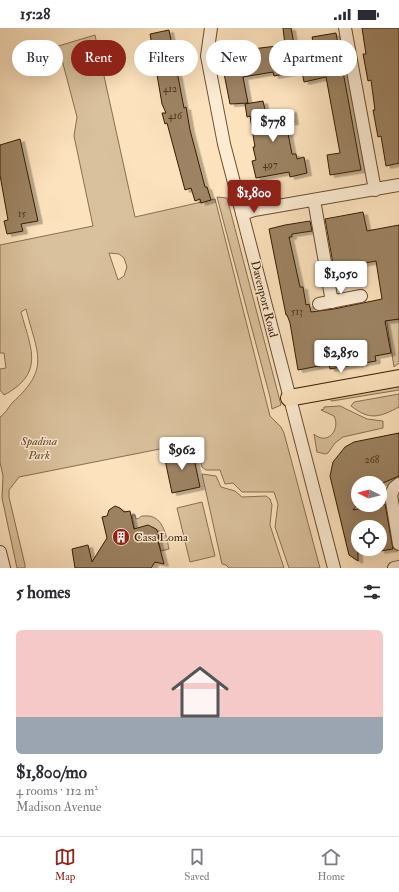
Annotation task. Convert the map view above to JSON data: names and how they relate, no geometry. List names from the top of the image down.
{
  "streets": {
    "street": ["Davenport Road"]
  },
  "parks": ["Spadina Park"],
  "places": {
    "building": ["Casa Loma"]
  },
  "house_numbers": [
    "412",
    "416",
    "497",
    "15",
    "513",
    "268"
  ],
  "north": "left",
  "page": {
    "status": "15:28",
    "chip": [
      "Buy",
      "Rent",
      "Filters",
      "New",
      "Apartment"
    ],
    "price": [
      "$778",
      "$1,800",
      "$1,050",
      "$2,850",
      "$962"
    ],
    "heading": "5 homes",
    "list": [
      {
        "name": "$1,800/mo",
        "note": "4 rooms · 112 m² · Madison Avenue"
      }
    ],
    "tabs": ["Map", "Saved", "Home"]
  }
}
